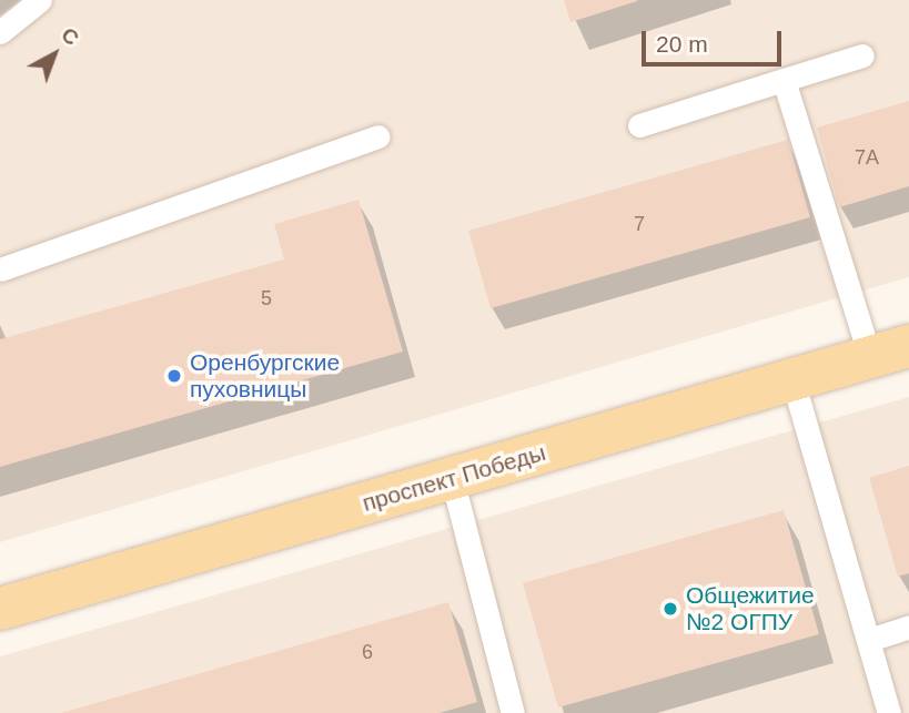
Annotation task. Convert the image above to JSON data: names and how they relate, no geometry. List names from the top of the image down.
{
  "streets": {
    "main road": ["проспект Победы"]
  },
  "places": ["Оренбургские пуховницы", "Общежитие №2 ОГПУ"],
  "house_numbers": [
    "7А",
    "7",
    "5",
    "6"
  ],
  "scale_bar": "20 m",
  "north": "top right"
}
